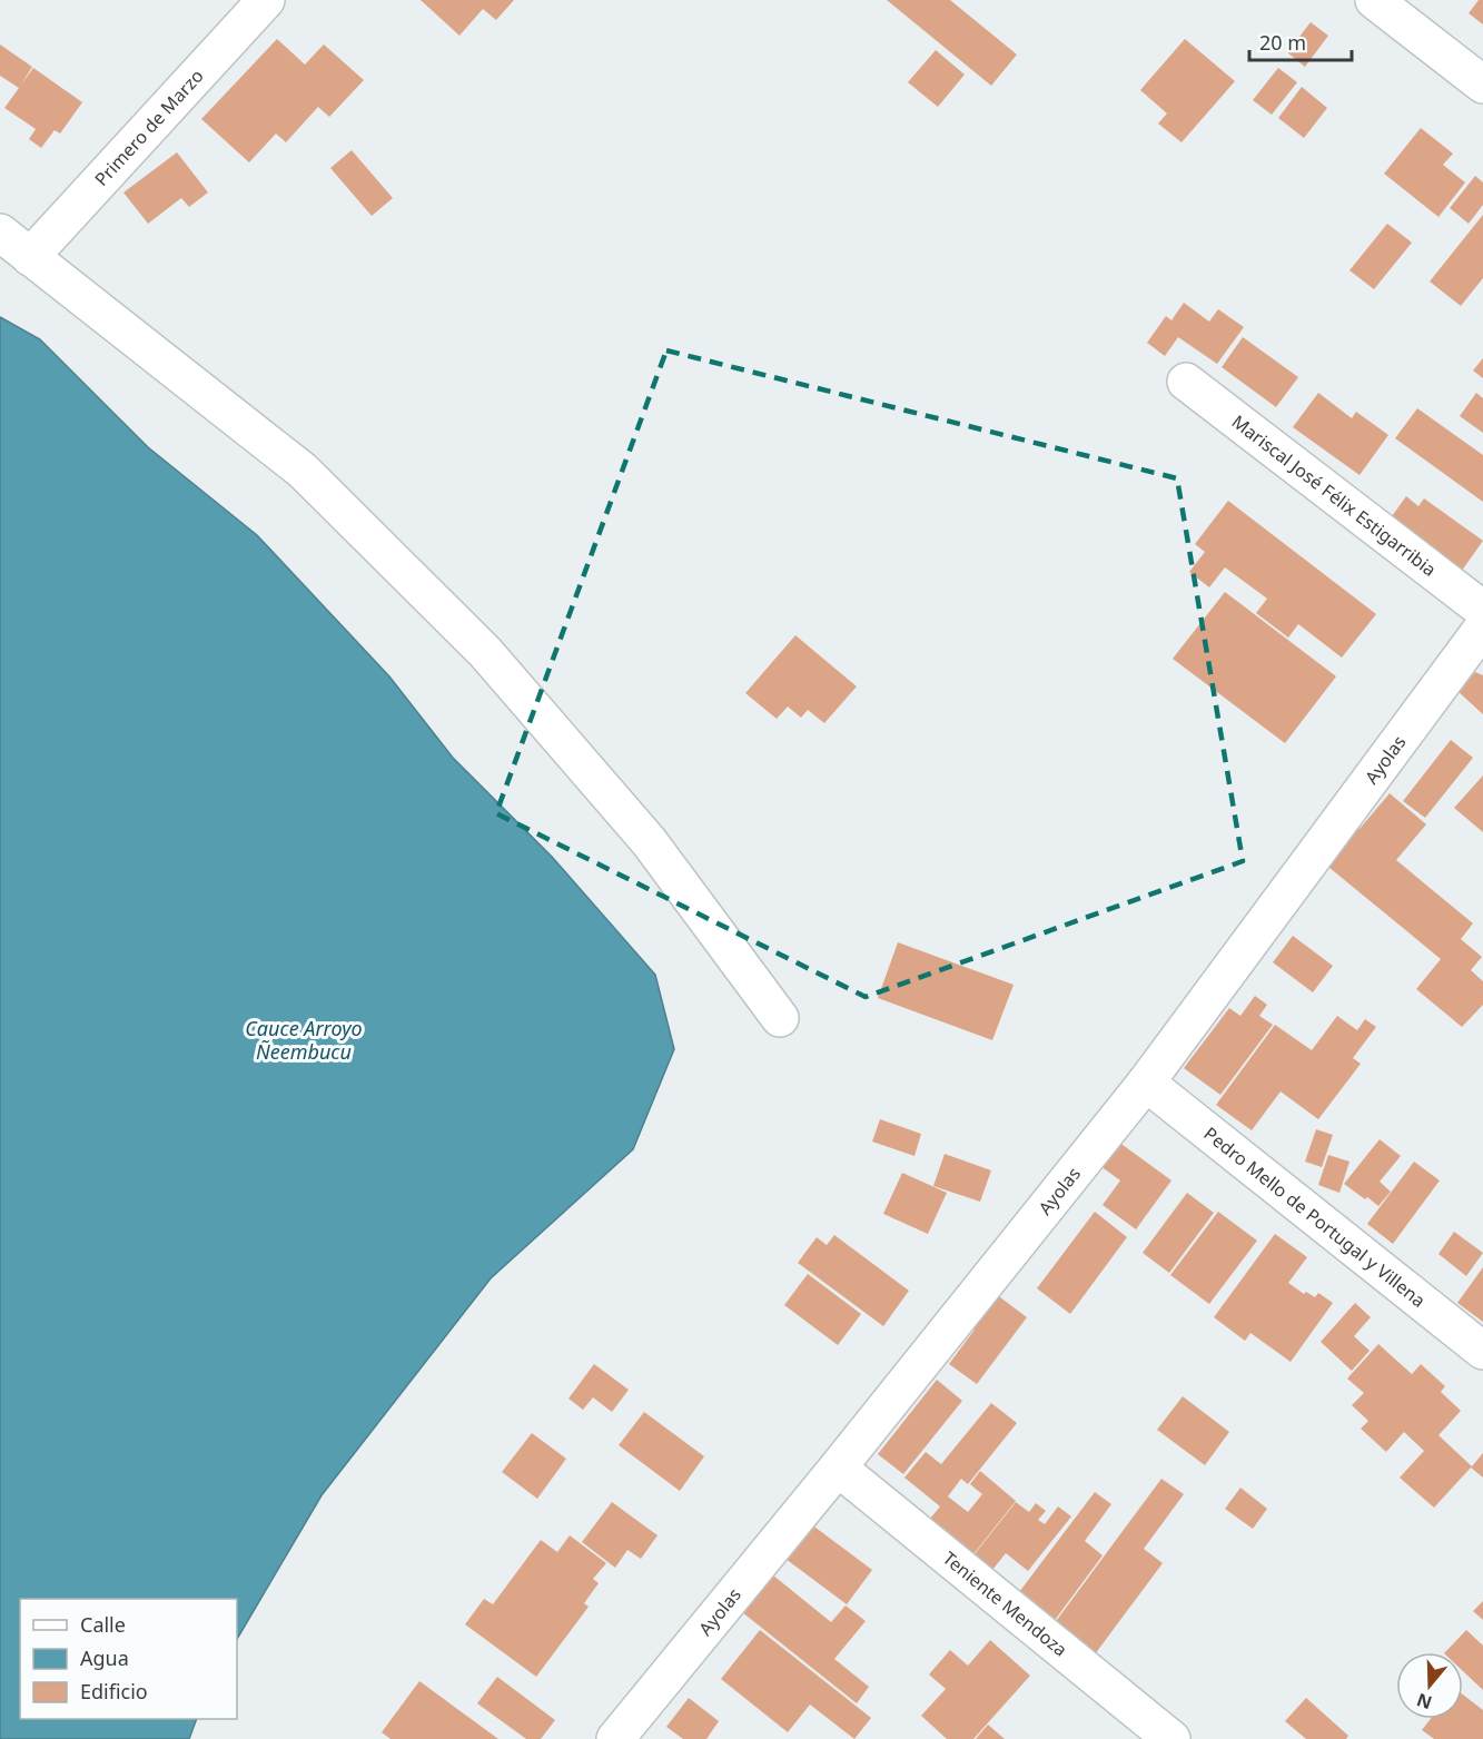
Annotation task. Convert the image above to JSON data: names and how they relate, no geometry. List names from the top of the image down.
{
  "streets": {
    "street": [
      "Primero de Marzo",
      "Mariscal José Félix Estigarribia",
      "Ayolas",
      "Pedro Mello de Portugal y Villena",
      "Teniente Mendoza"
    ]
  },
  "crossings": [
    ["Ayolas", "Pedro Mello de Portugal y Villena"],
    ["Ayolas", "Teniente Mendoza"]
  ],
  "water": ["Cauce Arroyo Ñeembucu"],
  "legend": ["Calle", "Agua", "Edificio"],
  "scale_bar": "20 m",
  "north": "bottom"
}
